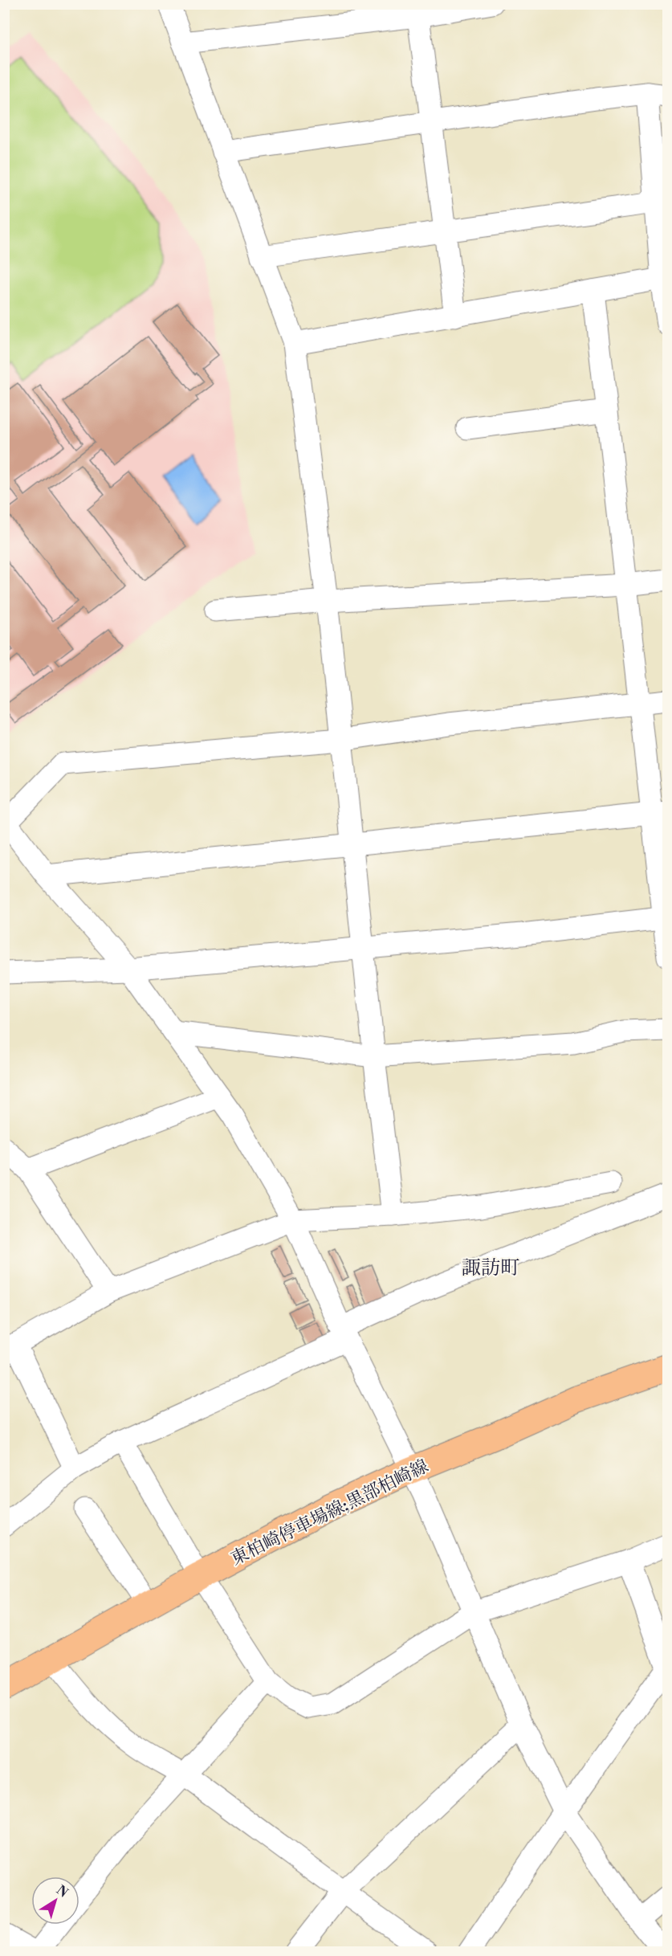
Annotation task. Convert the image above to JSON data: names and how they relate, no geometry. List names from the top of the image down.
{
  "streets": {
    "main road": ["東柏崎停車場線;黒部柏崎線"]
  },
  "districts": ["諏訪町"],
  "north": "top right"
}
